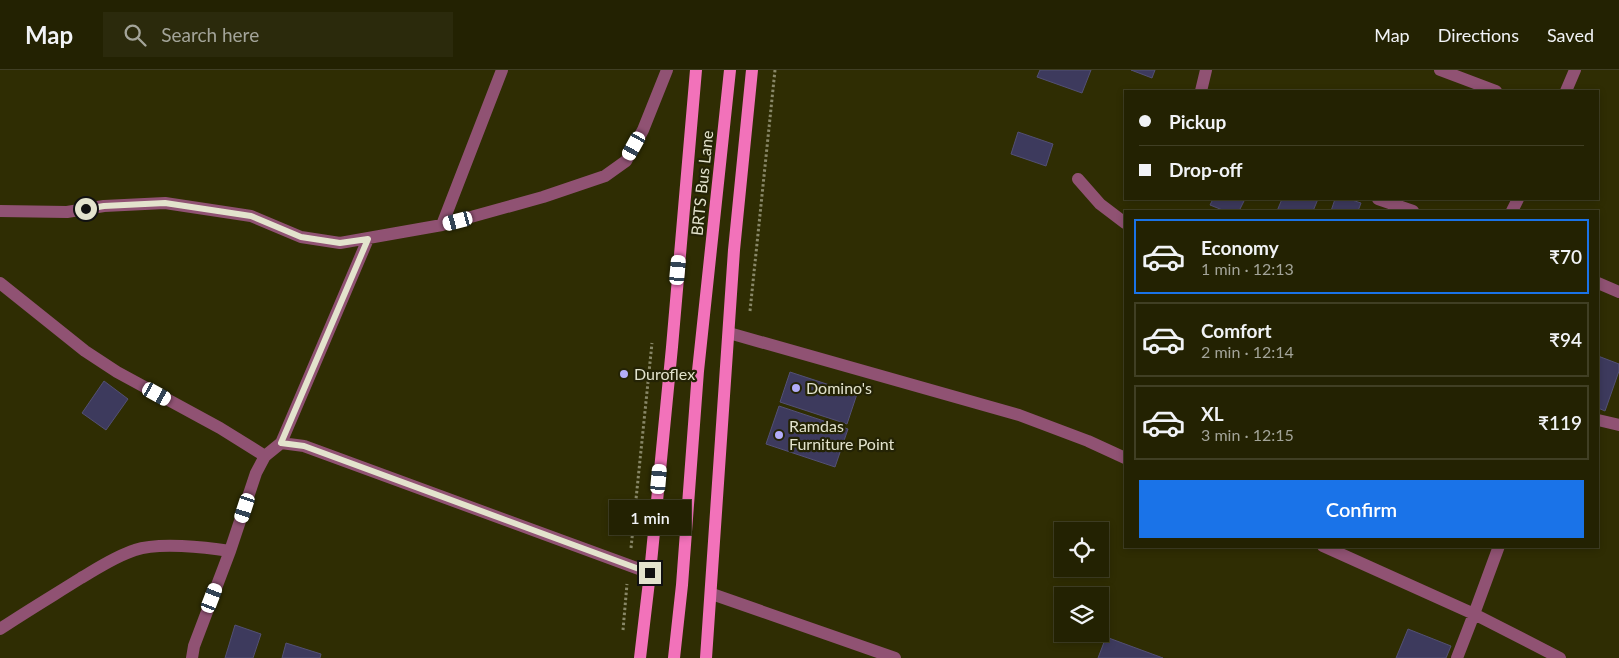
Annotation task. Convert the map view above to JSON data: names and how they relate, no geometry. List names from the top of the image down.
{
  "streets": {
    "main road": ["BRTS Bus Lane"]
  },
  "places": ["Duroflex", "Domino's", "Ramdas Furniture Point"],
  "page": {
    "header": "Map",
    "search": "Search here",
    "nav": ["Map", "Directions", "Saved"],
    "banner": ["Pickup", "Drop-off"],
    "list": [
      {
        "name": "Economy",
        "note": "1 min · 12:13",
        "value": "₹70"
      },
      {
        "name": "Comfort",
        "note": "2 min · 12:14",
        "value": "₹94"
      },
      {
        "name": "XL",
        "note": "3 min · 12:15",
        "value": "₹119"
      }
    ],
    "buttons": "Confirm",
    "bubble": "1 min"
  }
}
